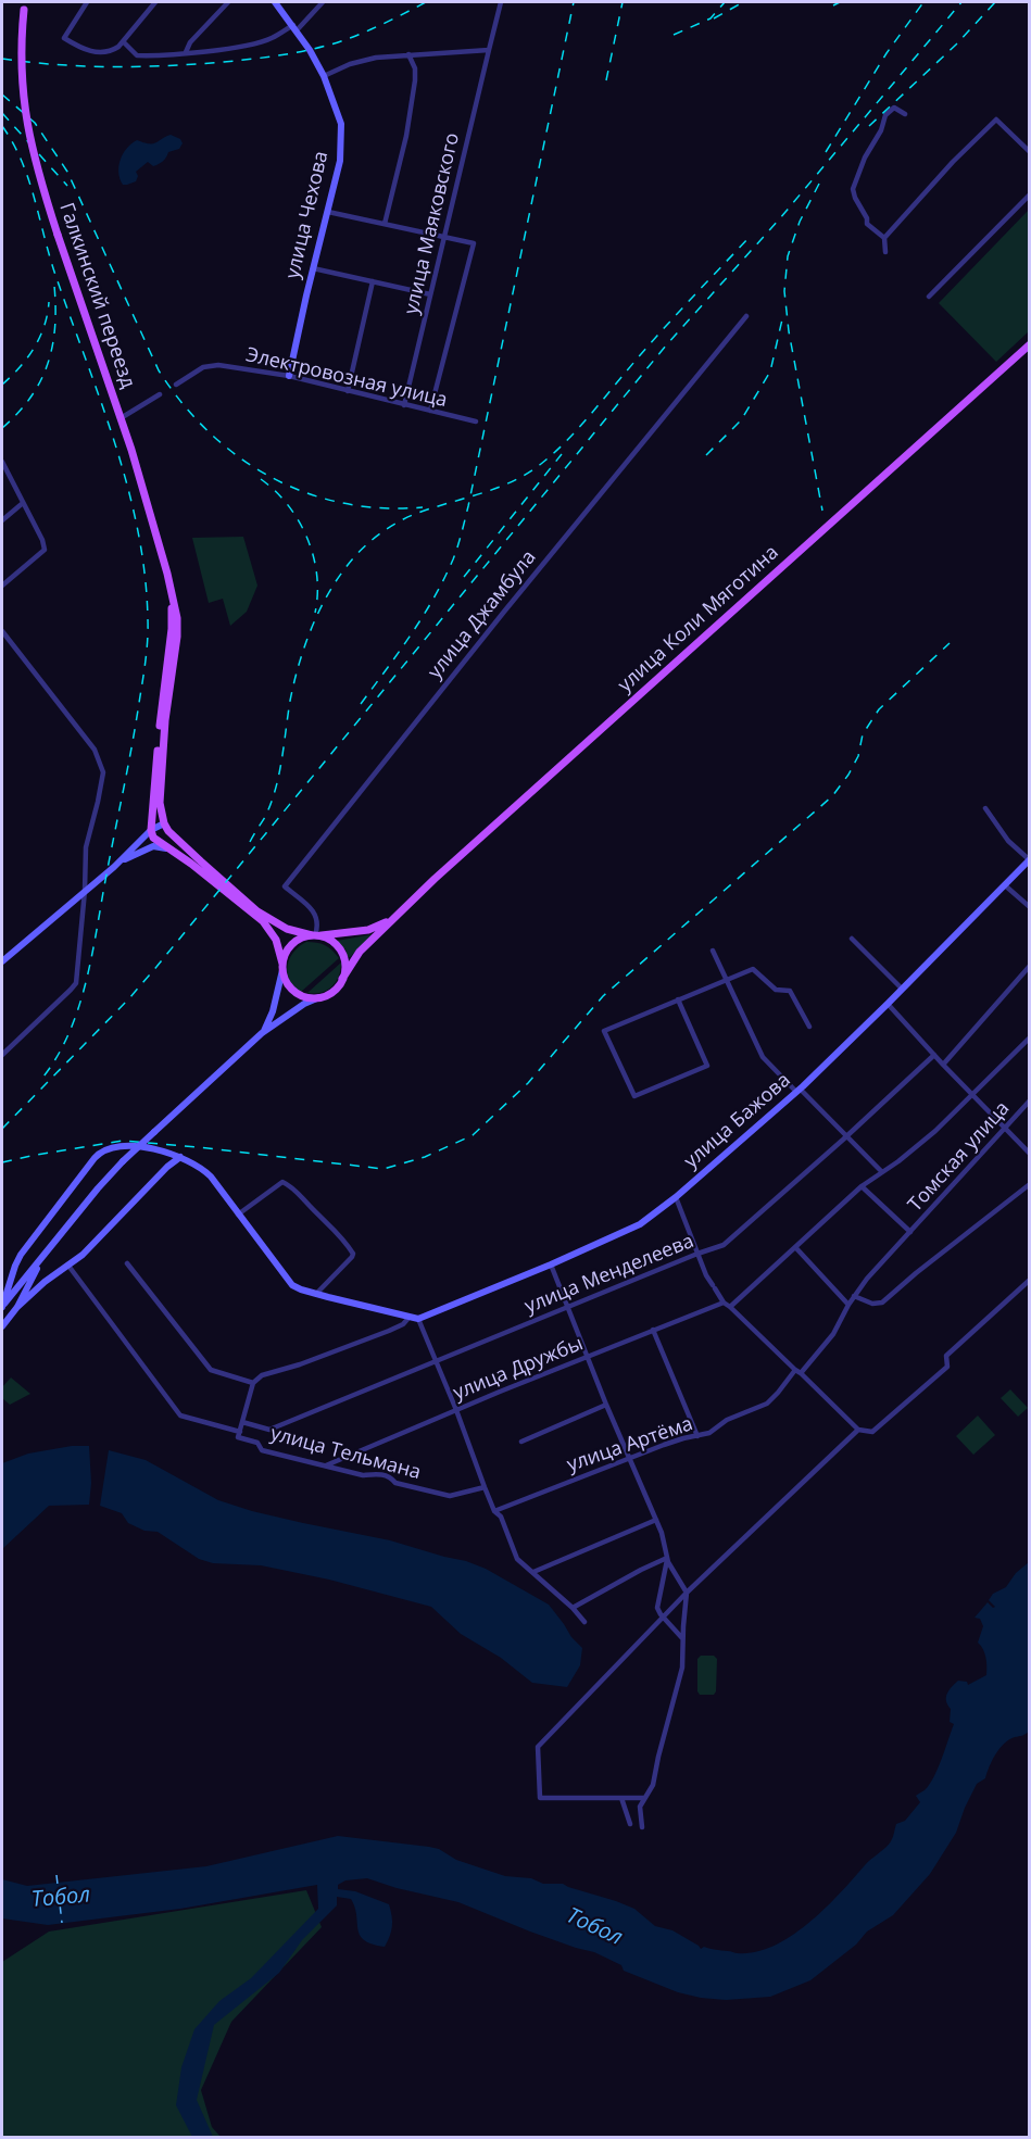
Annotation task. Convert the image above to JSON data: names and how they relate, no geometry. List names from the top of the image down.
{
  "streets": {
    "main road": [
      "улица Чехова",
      "Галкинский переезд",
      "улица Коли Мяготина",
      "улица Бажова"
    ],
    "street": [
      "улица Маяковского",
      "Электровозная улица",
      "улица Джамбула",
      "Томская улица",
      "улица Менделеева",
      "улица Дружбы",
      "улица Артёма",
      "улица Тельмана"
    ]
  },
  "crossings": [
    ["улица Чехова", "Электровозная улица"],
    ["улица Маяковского", "Электровозная улица"],
    ["улица Джамбула", "улица Коли Мяготина"],
    ["Томская улица", "улица Артёма"],
    ["улица Дружбы", "улица Тельмана"]
  ],
  "water": ["Тобол"]
}
